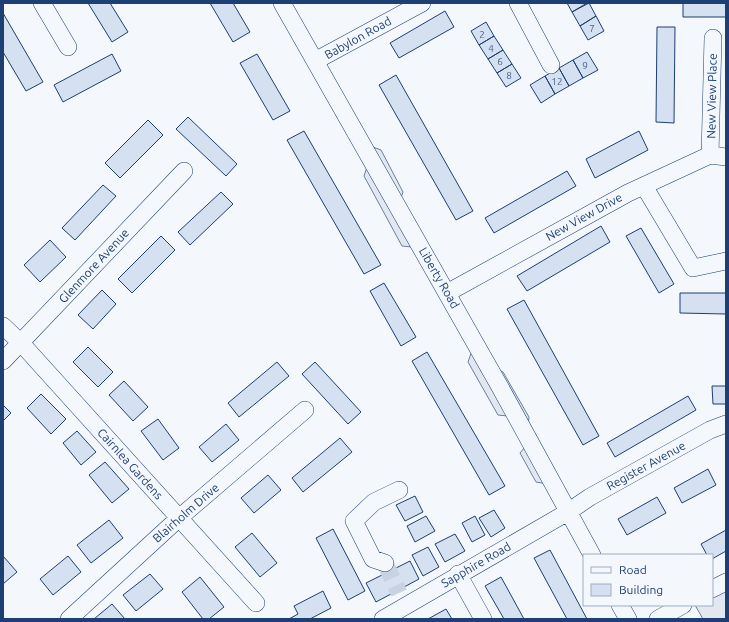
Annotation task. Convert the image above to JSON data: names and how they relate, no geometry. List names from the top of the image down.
{
  "streets": {
    "street": [
      "Babylon Road",
      "New View Place",
      "New View Drive",
      "Glenmore Avenue",
      "Liberty Road",
      "Cairnlea Gardens",
      "Register Avenue",
      "Blairholm Drive",
      "Sapphire Road"
    ]
  },
  "crossings": [
    ["Babylon Road", "Liberty Road"],
    ["New View Place", "New View Drive"],
    ["New View Drive", "Liberty Road"],
    ["Glenmore Avenue", "Cairnlea Gardens"],
    ["Liberty Road", "Register Avenue"],
    ["Liberty Road", "Sapphire Road"],
    ["Cairnlea Gardens", "Blairholm Drive"],
    ["Register Avenue", "Sapphire Road"]
  ],
  "house_numbers": [
    "7",
    "2",
    "4",
    "6",
    "9",
    "8",
    "12"
  ],
  "legend": ["Road", "Building"]
}
